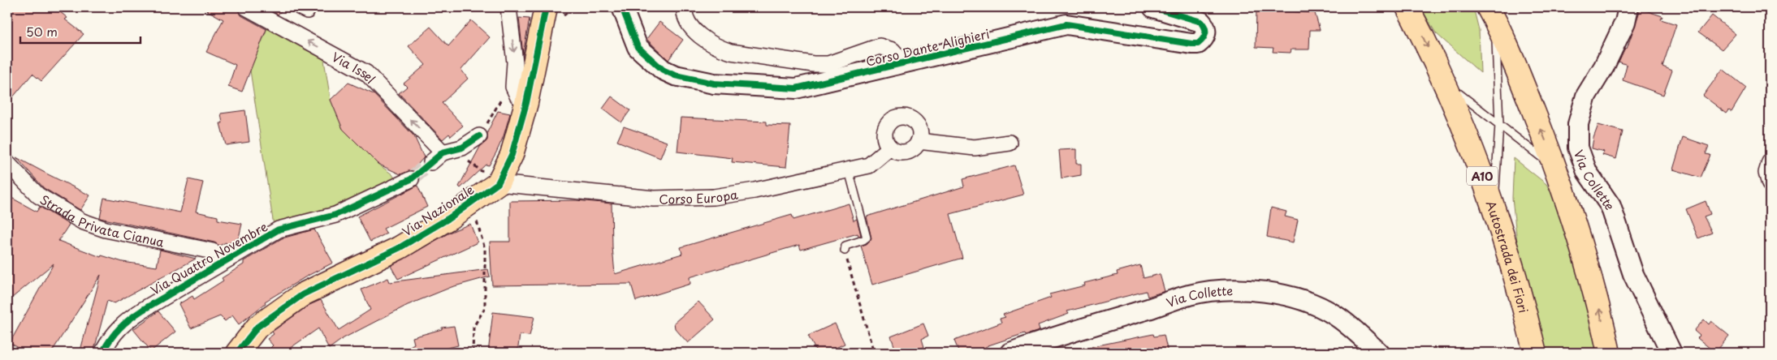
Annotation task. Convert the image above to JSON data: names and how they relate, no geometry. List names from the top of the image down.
{
  "streets": {
    "main road": ["A10", "Via Nazionale", "Autostrada dei Fiori"],
    "street": [
      "Corso Dante Alighieri",
      "Via Issel",
      "Via Collette",
      "Corso Europa",
      "Strada Privata Cianua",
      "Via Quattro Novembre"
    ]
  },
  "crossings": [
    ["Corso Europa", "Via Nazionale"]
  ],
  "one_way": ["Via Issel"],
  "scale_bar": "50 m"
}
